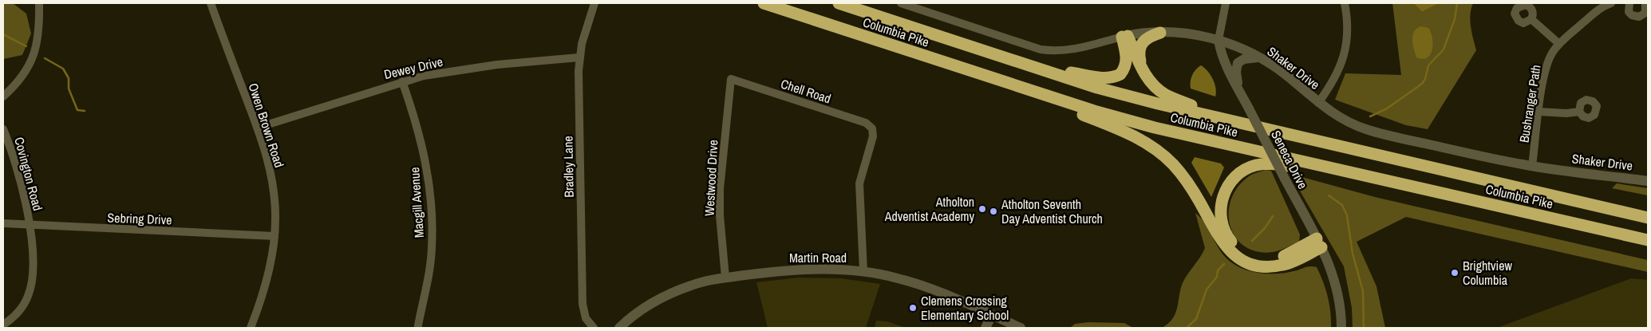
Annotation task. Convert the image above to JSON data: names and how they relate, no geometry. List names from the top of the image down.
{
  "streets": {
    "highway": ["Columbia Pike"],
    "street": [
      "Dewey Drive",
      "Shaker Drive",
      "Chell Road",
      "Bushranger Path",
      "Owen Brown Road",
      "Seneca Drive",
      "Bradley Lane",
      "Covington Road",
      "Westwood Drive",
      "Macgill Avenue",
      "Sebring Drive",
      "Martin Road"
    ]
  },
  "crossings": [
    ["Dewey Drive", "Owen Brown Road"],
    ["Dewey Drive", "Bradley Lane"],
    ["Dewey Drive", "Macgill Avenue"],
    ["Shaker Drive", "Bushranger Path"],
    ["Shaker Drive", "Seneca Drive"],
    ["Chell Road", "Westwood Drive"],
    ["Chell Road", "Martin Road"],
    ["Owen Brown Road", "Sebring Drive"],
    ["Covington Road", "Sebring Drive"],
    ["Westwood Drive", "Martin Road"]
  ],
  "places": [
    "Atholton Adventist Academy",
    "Atholton Seventh Day Adventist Church",
    "Brightview Columbia",
    "Clemens Crossing Elementary School"
  ]
}
